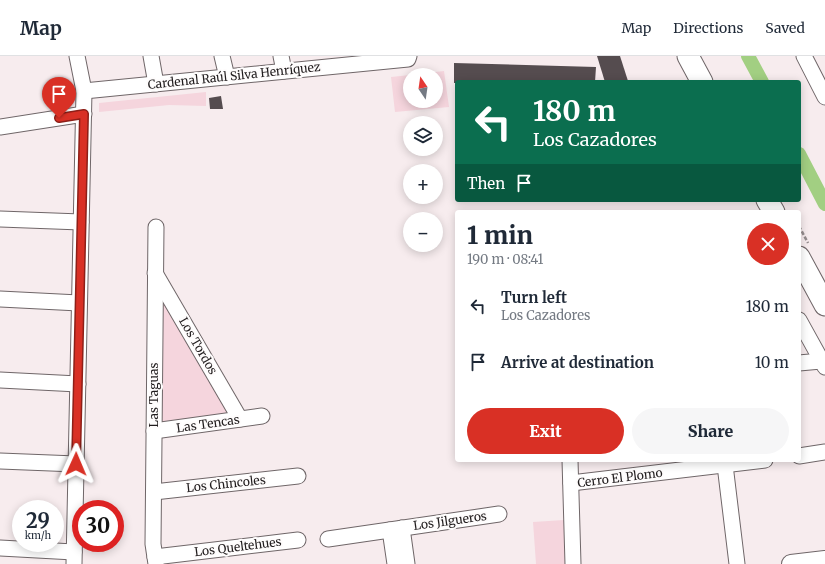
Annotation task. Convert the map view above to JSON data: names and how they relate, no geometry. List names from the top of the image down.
{
  "streets": {
    "street": [
      "Cardenal Raúl Silva Henríquez",
      "Los Tordos",
      "Las Taguas",
      "Las Tencas",
      "Cerro El Plomo",
      "Los Chincoles",
      "Los Jilgueros",
      "Los Queltehues"
    ]
  },
  "crossings": [
    ["Los Tordos", "Las Taguas"],
    ["Los Tordos", "Las Tencas"],
    ["Las Taguas", "Las Tencas"],
    ["Las Taguas", "Los Chincoles"],
    ["Las Taguas", "Los Queltehues"]
  ],
  "north": "top",
  "page": {
    "header": "Map",
    "nav": ["Map", "Directions", "Saved"],
    "map_buttons": ["+", "−"],
    "turn": ["180 m", "Los Cazadores"],
    "then": "Then",
    "heading": ["1 min", "190 m · 08:41"],
    "list": [
      {
        "name": "Turn left",
        "note": "Los Cazadores",
        "value": "180 m"
      },
      {
        "name": "Arrive at destination",
        "value": "10 m"
      }
    ],
    "buttons": ["Exit", "Share"],
    "speed": "29 km/h",
    "limit": "30"
  }
}
